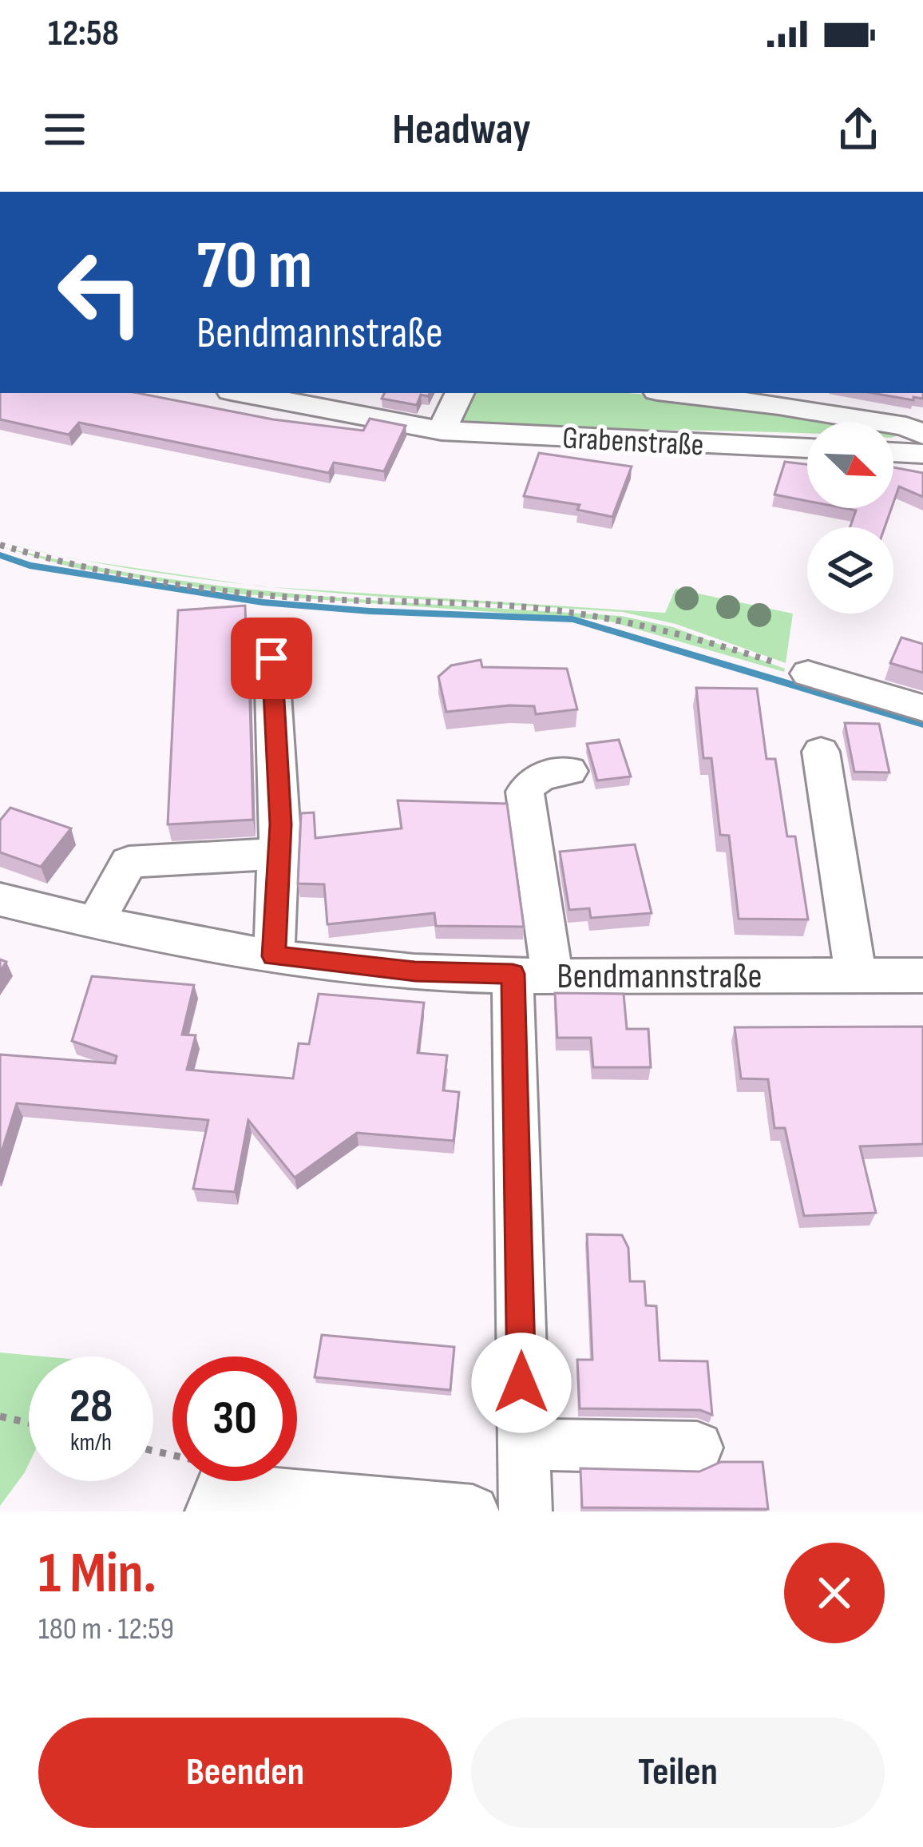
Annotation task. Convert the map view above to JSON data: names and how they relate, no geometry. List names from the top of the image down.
{
  "streets": {
    "street": ["Grabenstraße", "Bendmannstraße"]
  },
  "north": "bottom right",
  "page": {
    "status": "12:58",
    "header": "Headway",
    "turn": ["70 m", "Bendmannstraße"],
    "speed": "28 km/h",
    "limit": "30",
    "heading": ["1 Min.", "180 m · 12:59"],
    "buttons": ["Beenden", "Teilen"]
  }
}
